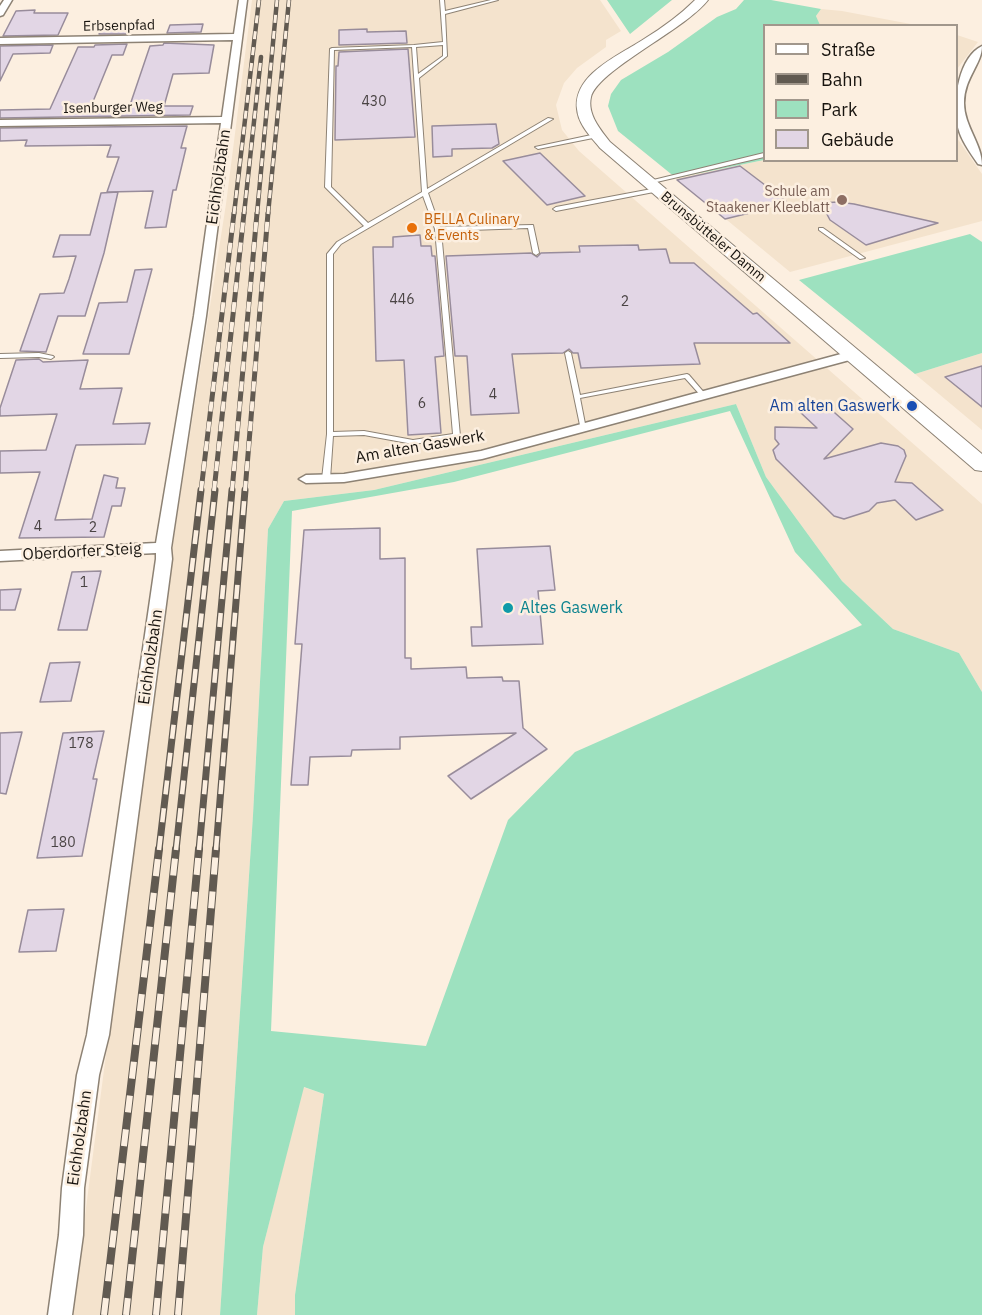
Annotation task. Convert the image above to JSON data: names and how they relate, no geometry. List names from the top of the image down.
{
  "streets": {
    "main road": ["Brunsbütteler Damm"],
    "street": [
      "Erbsenpfad",
      "Isenburger Weg",
      "Eichholzbahn",
      "Am alten Gaswerk",
      "Oberdorfer Steig"
    ]
  },
  "crossings": [
    ["Erbsenpfad", "Eichholzbahn"],
    ["Isenburger Weg", "Eichholzbahn"],
    ["Eichholzbahn", "Oberdorfer Steig"],
    ["Brunsbütteler Damm", "Am alten Gaswerk"]
  ],
  "places": [
    "Schule am Staakener Kleeblatt",
    "BELLA Culinary & Events",
    "Am alten Gaswerk",
    "Altes Gaswerk"
  ],
  "house_numbers": [
    "430",
    "446",
    "2",
    "4",
    "6",
    "4",
    "2",
    "1",
    "178",
    "180"
  ],
  "legend": [
    "Straße",
    "Bahn",
    "Park",
    "Gebäude"
  ]
}
